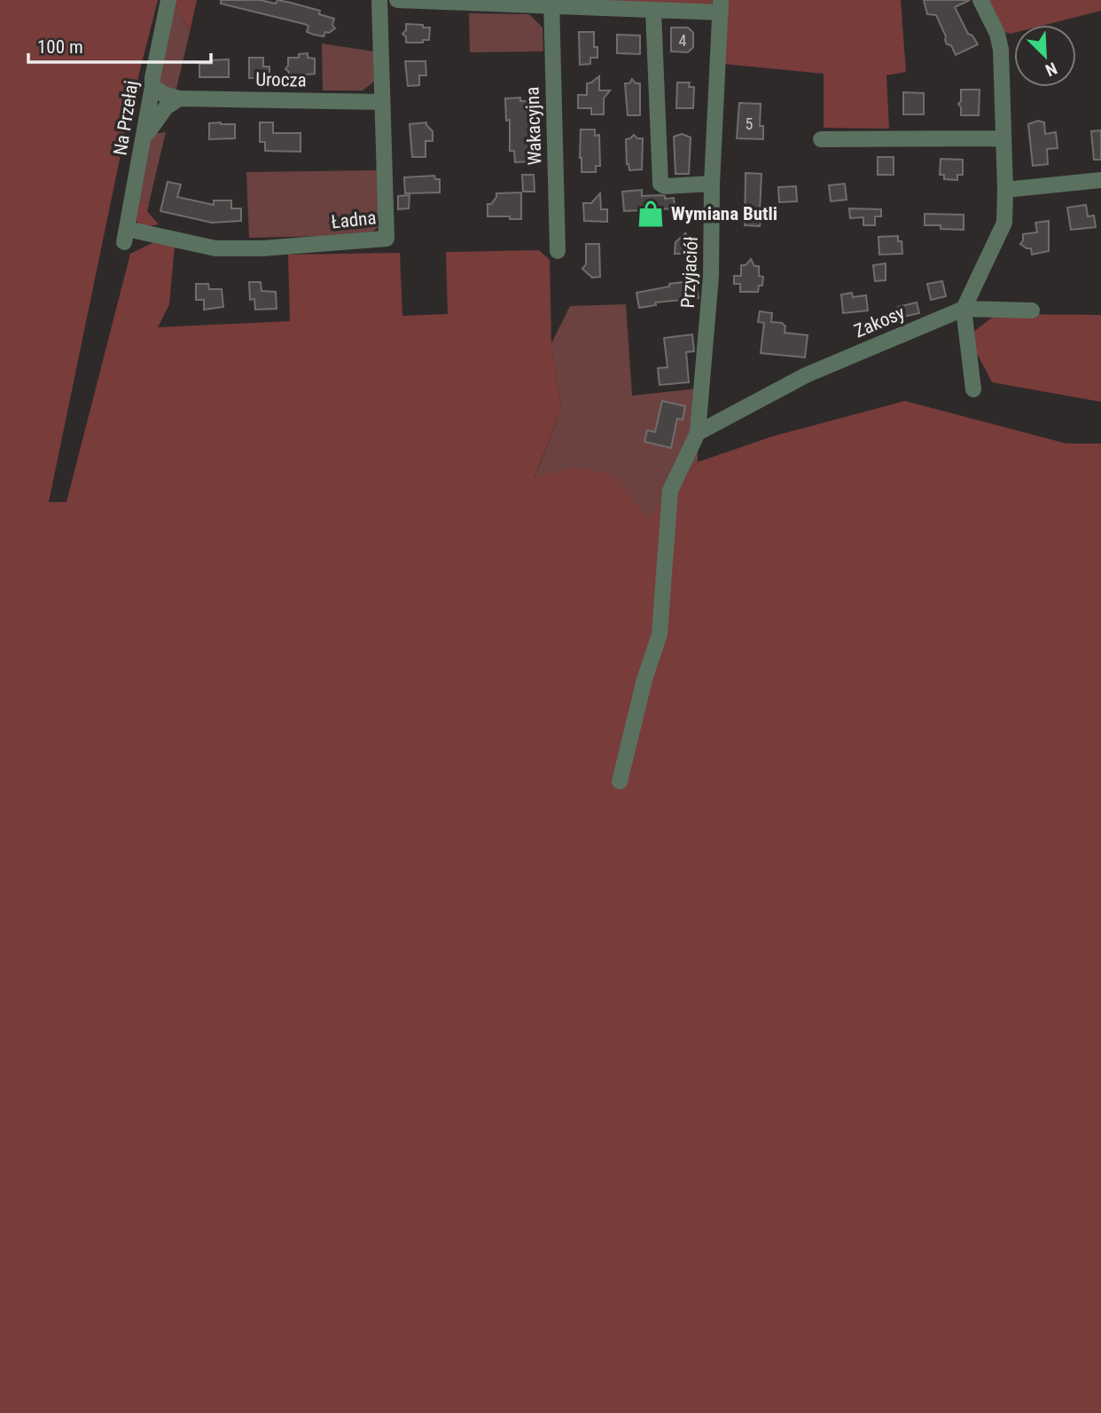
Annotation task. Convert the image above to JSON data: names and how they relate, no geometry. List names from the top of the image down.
{
  "streets": {
    "street": [
      "Urocza",
      "Na Przełaj",
      "Wakacyjna",
      "Ładna",
      "Przyjaciół",
      "Zakosy"
    ]
  },
  "crossings": [
    ["Urocza", "Na Przełaj"],
    ["Urocza", "Ładna"],
    ["Na Przełaj", "Ładna"],
    ["Przyjaciół", "Zakosy"]
  ],
  "places": {
    "shop": ["Wymiana Butli"]
  },
  "house_numbers": ["4", "5"],
  "scale_bar": "100 m",
  "north": "bottom right"
}
